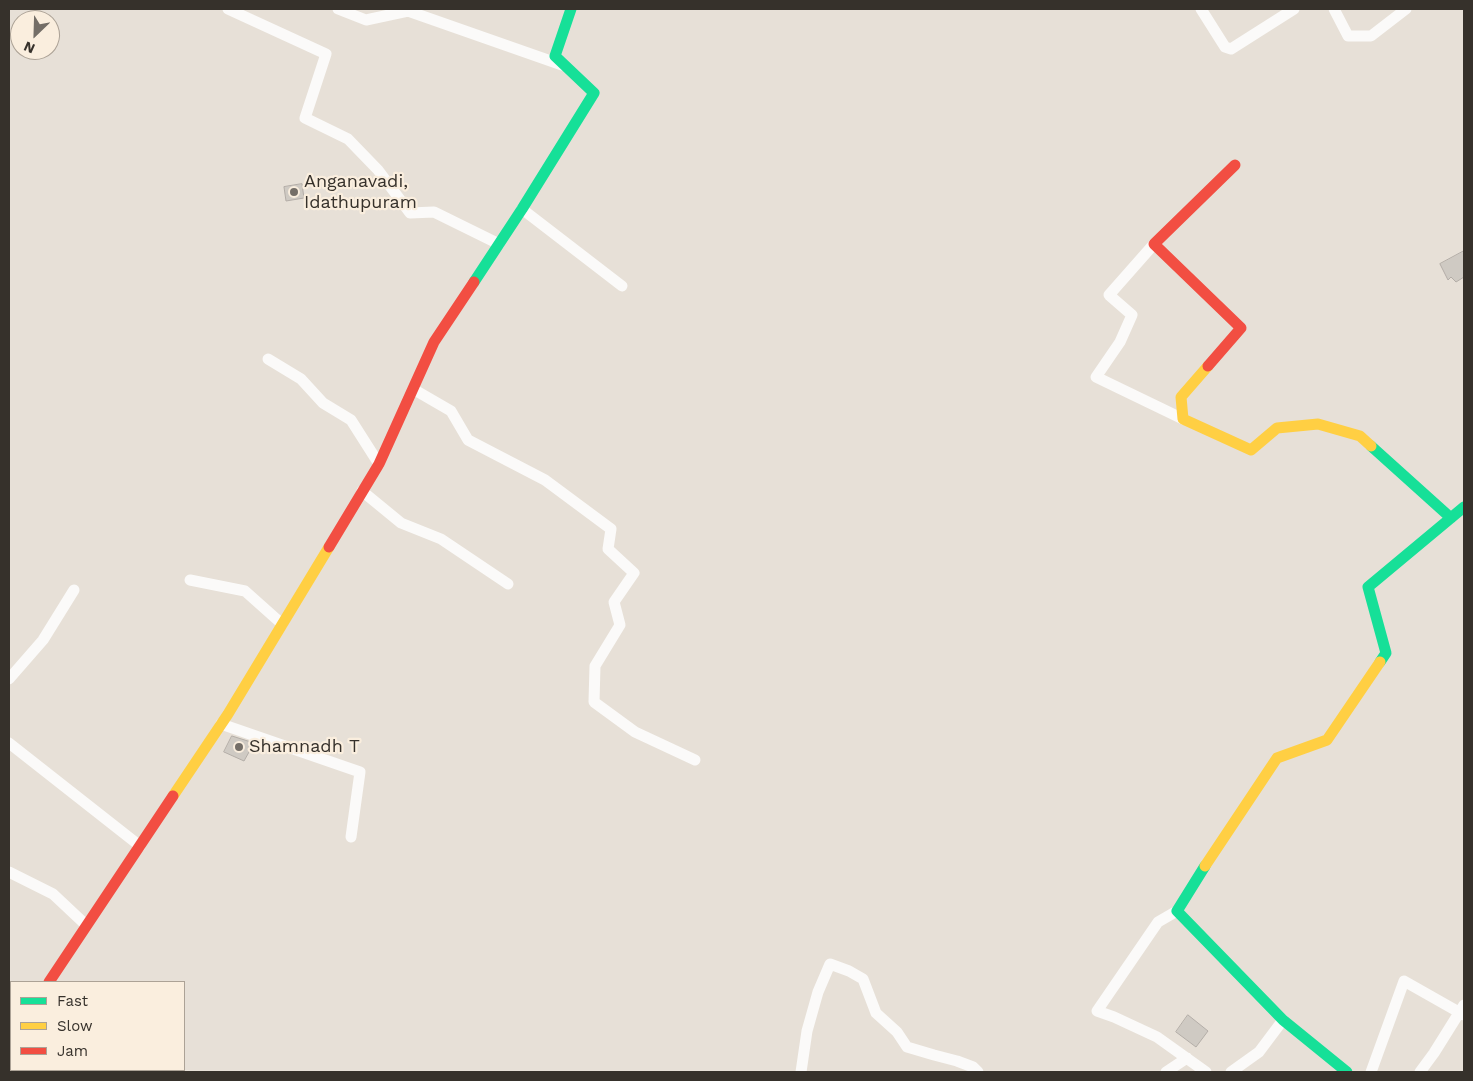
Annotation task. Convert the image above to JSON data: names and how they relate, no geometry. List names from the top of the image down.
{
  "places": ["Anganavadi, Idathupuram", "Shamnadh T"],
  "legend": ["Fast", "Slow", "Jam"],
  "north": "bottom left"
}
